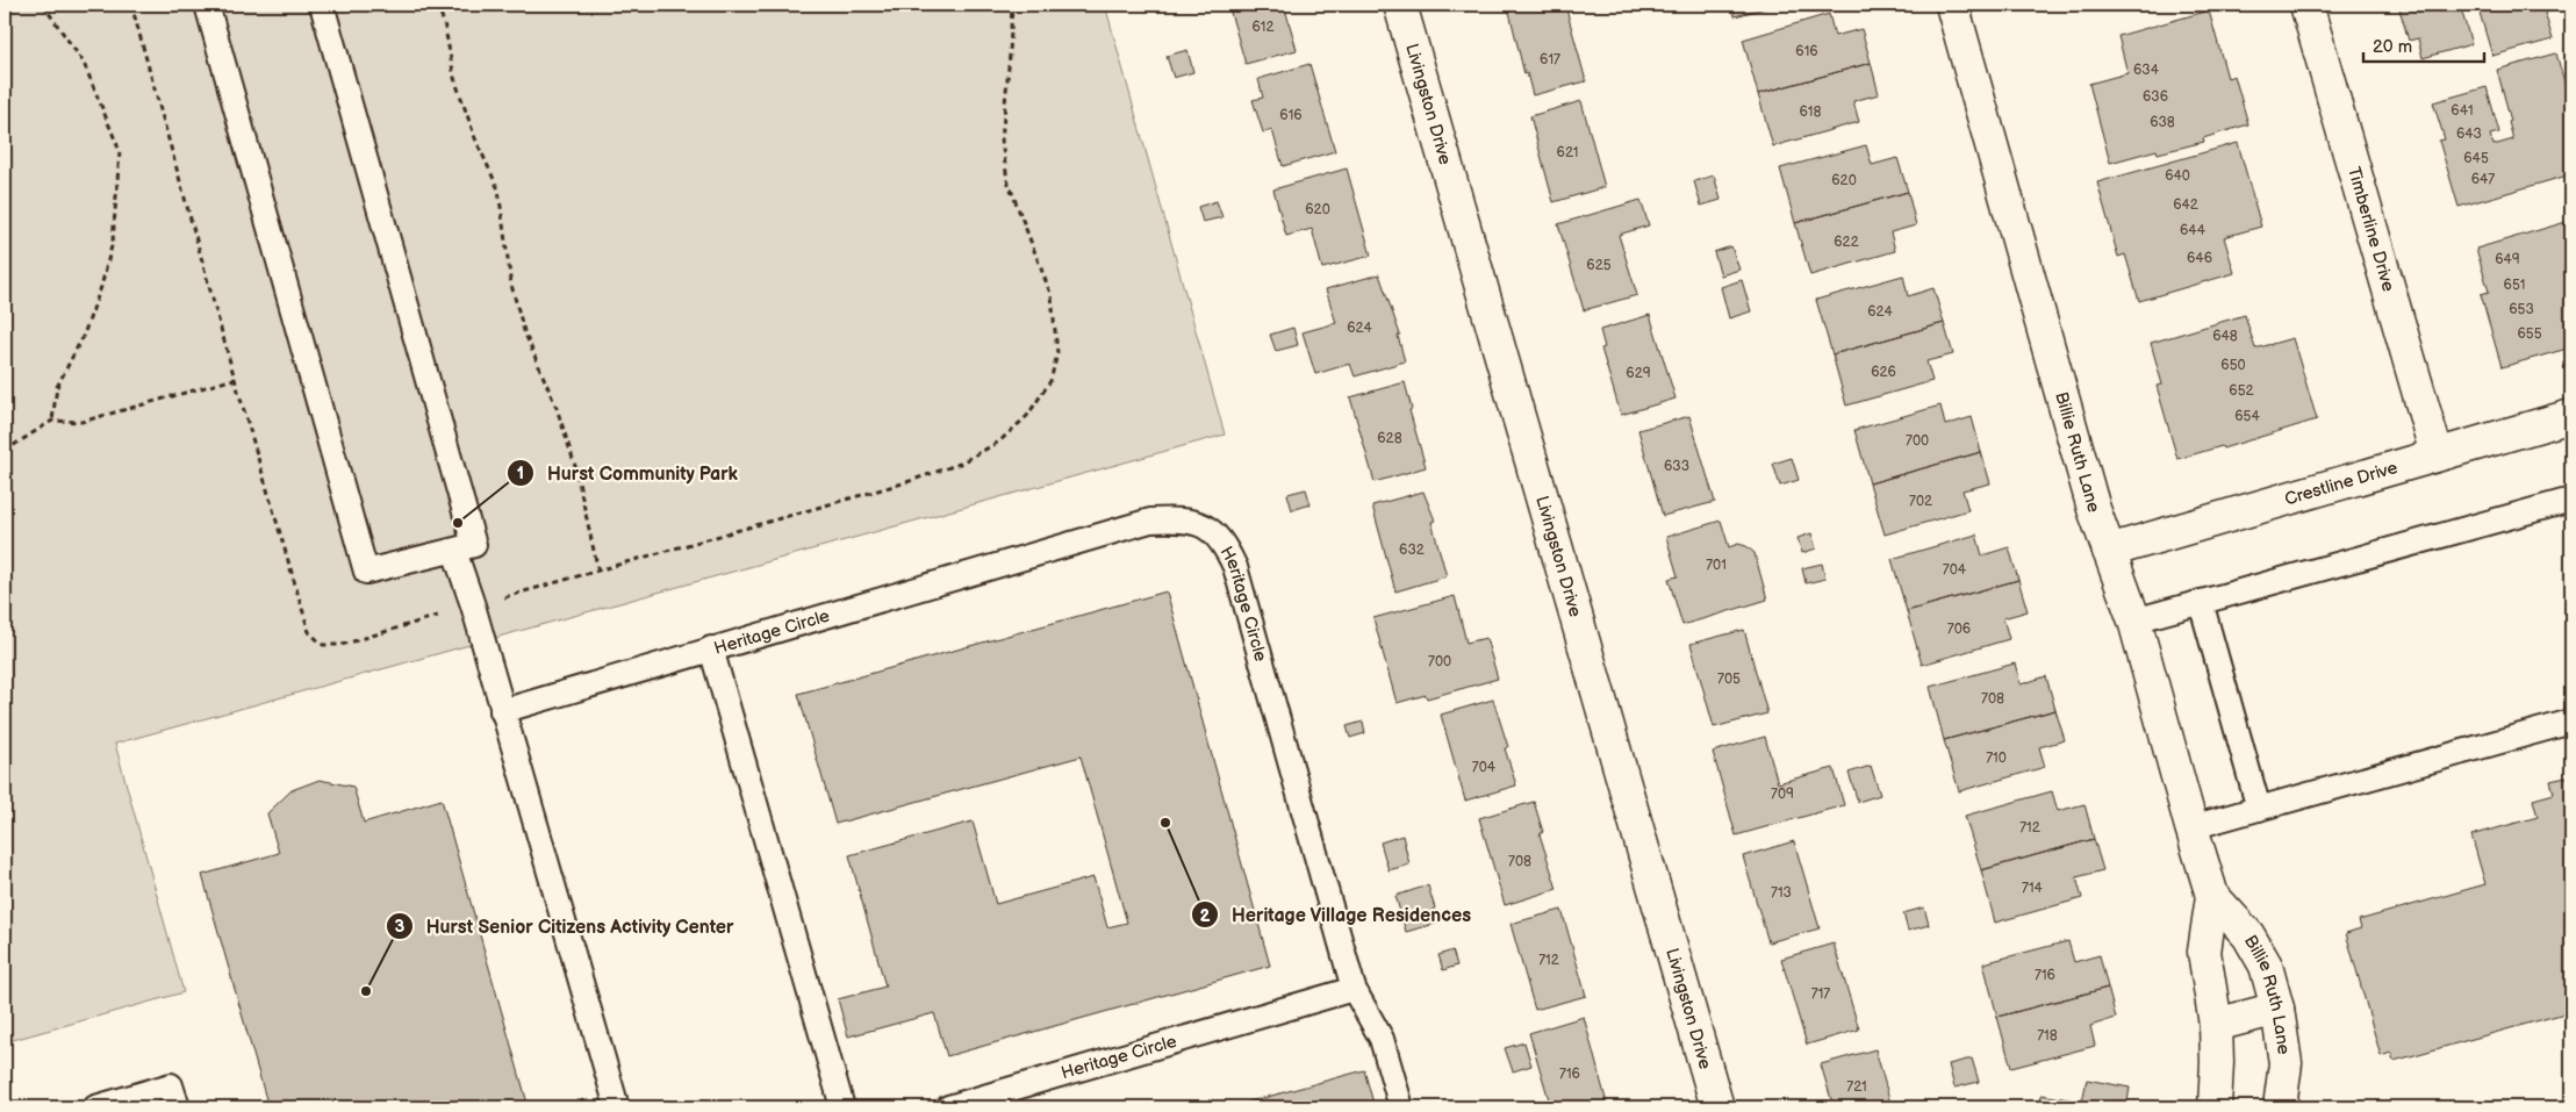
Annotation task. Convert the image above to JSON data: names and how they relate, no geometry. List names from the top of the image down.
{
  "streets": {
    "street": [
      "Livingston Drive",
      "Timberline Drive",
      "Billie Ruth Lane",
      "Crestline Drive"
    ],
    "lane": ["Heritage Circle"]
  },
  "crossings": [
    ["Timberline Drive", "Crestline Drive"],
    ["Billie Ruth Lane", "Crestline Drive"]
  ],
  "places": ["Hurst Community Park", "Heritage Village Residences", "Hurst Senior Citizens Activity Center"],
  "house_numbers": [
    "612",
    "616",
    "617",
    "634",
    "636",
    "641",
    "618",
    "616",
    "638",
    "643",
    "621",
    "645",
    "640",
    "647",
    "620",
    "642",
    "620",
    "644",
    "622",
    "646",
    "649",
    "625",
    "651",
    "653",
    "624",
    "624",
    "655",
    "648",
    "650",
    "626",
    "629",
    "652",
    "654",
    "628",
    "700",
    "633",
    "702",
    "632",
    "701",
    "704",
    "706",
    "700",
    "705",
    "708",
    "710",
    "704",
    "709",
    "712",
    "708",
    "714",
    "713",
    "712",
    "716",
    "717",
    "718",
    "716",
    "721"
  ],
  "scale_bar": "20 m"
}
